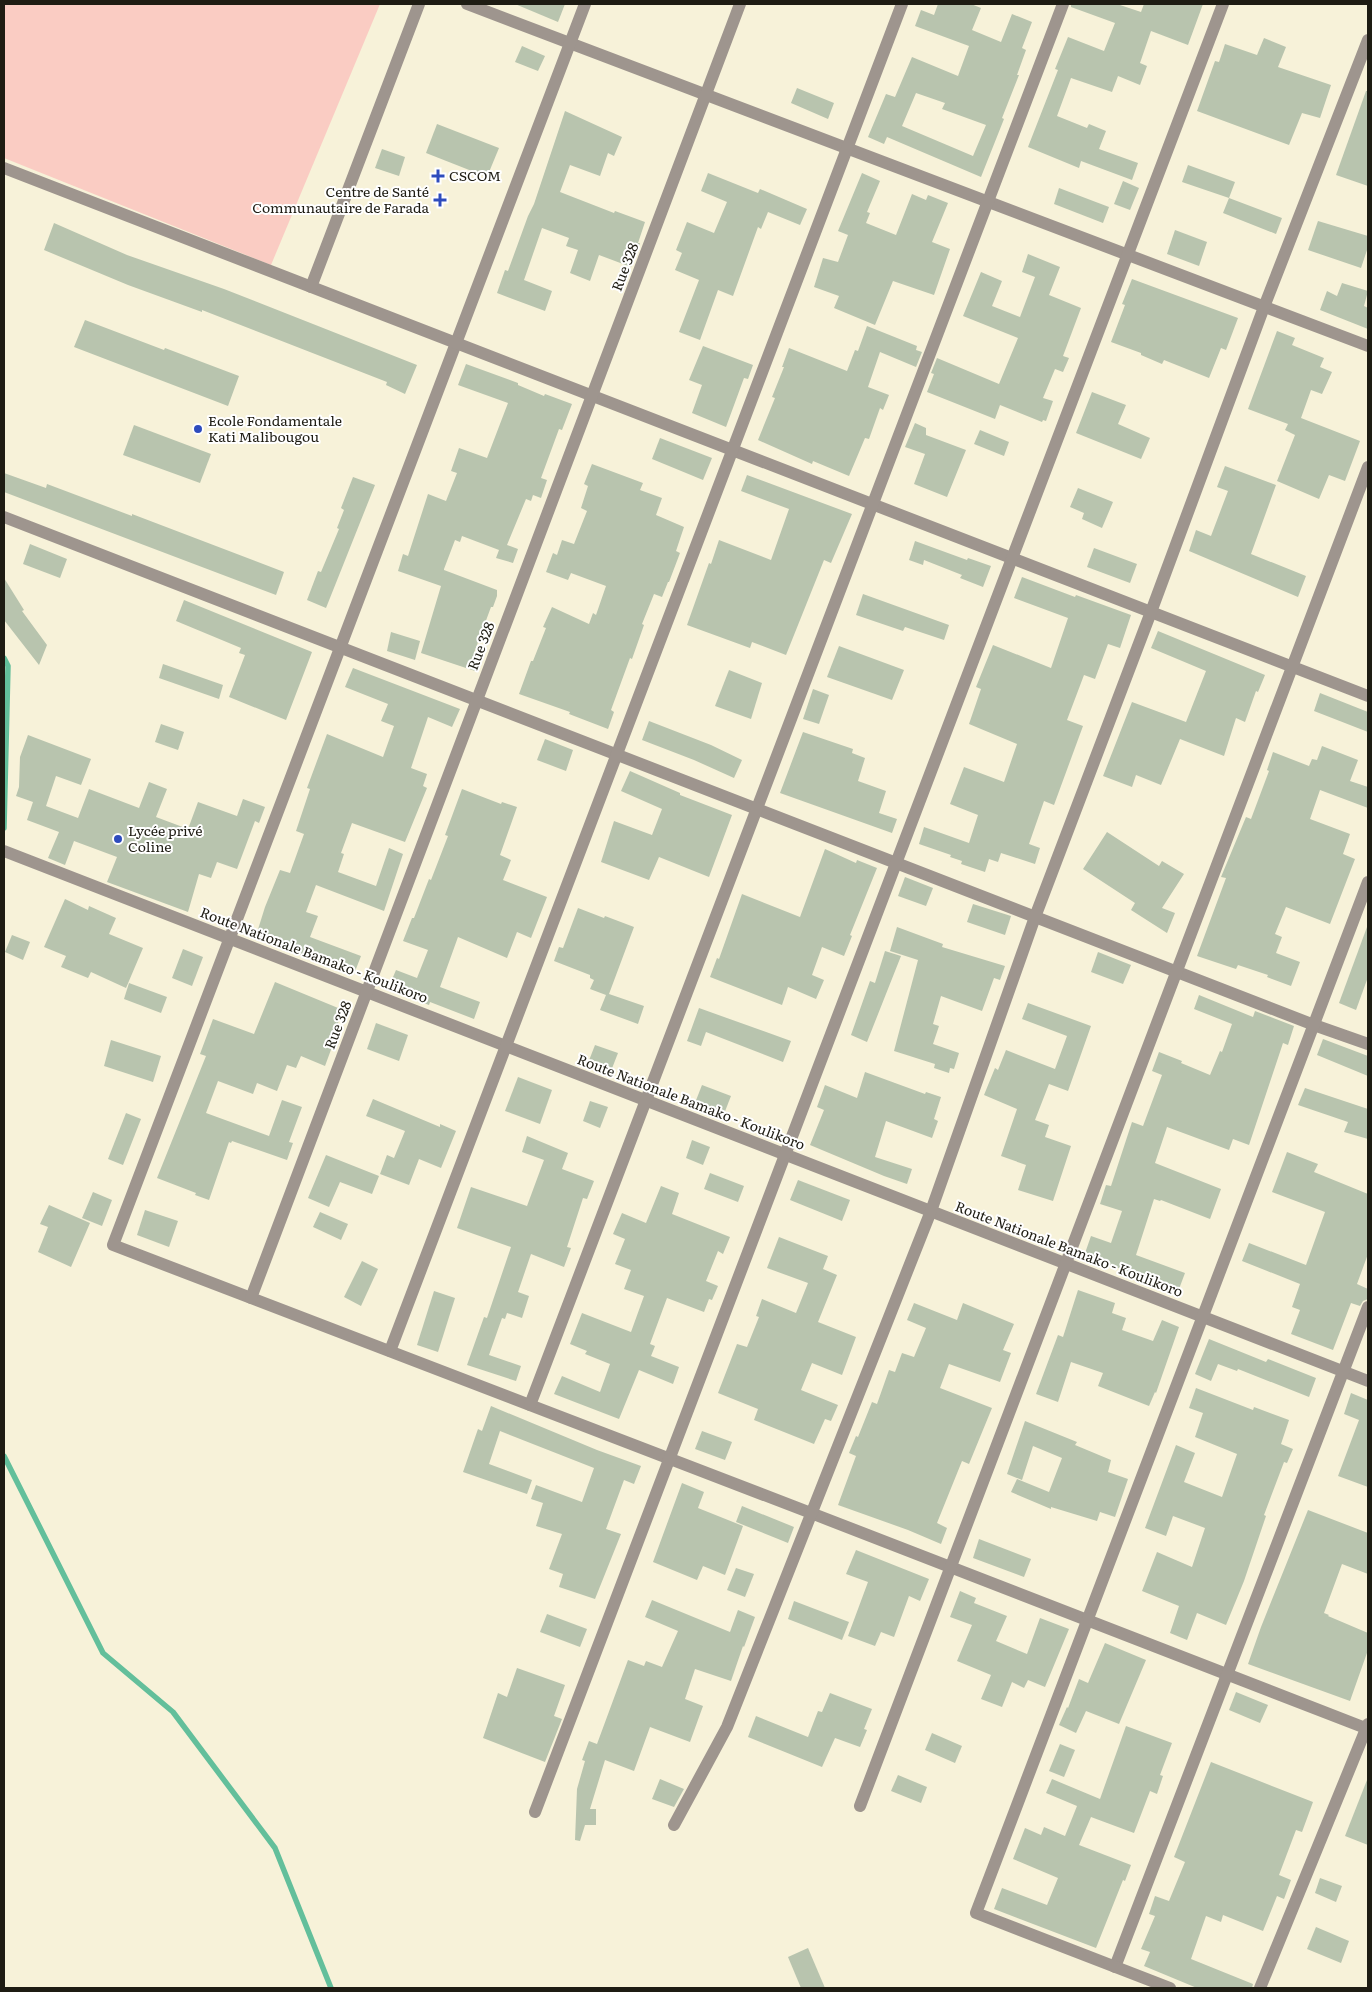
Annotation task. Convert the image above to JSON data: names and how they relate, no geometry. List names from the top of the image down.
{
  "streets": {
    "street": ["Rue 328", "Route Nationale Bamako - Koulikoro"]
  },
  "crossings": [
    ["Rue 328", "Route Nationale Bamako - Koulikoro"]
  ],
  "places": {
    "health": ["CSCOM", "Centre de Santé Communautaire de Farada"],
    "other": ["Ecole Fondamentale Kati Malibougou", "Lycée privé Coline"]
  }
}
